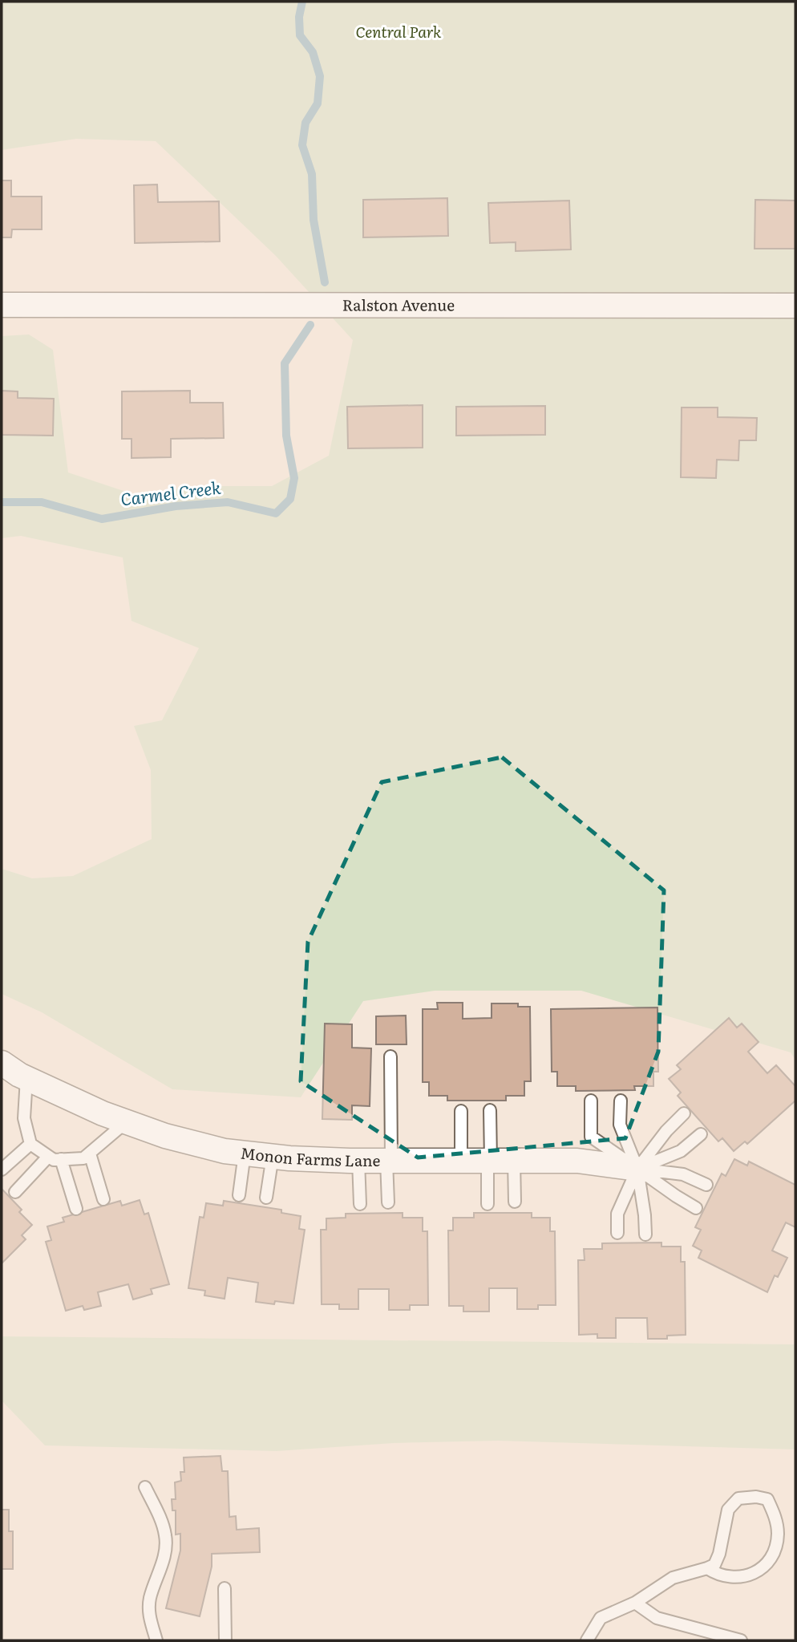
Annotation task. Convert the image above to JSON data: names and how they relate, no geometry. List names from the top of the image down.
{
  "streets": {
    "street": ["Ralston Avenue", "Monon Farms Lane"]
  },
  "water": ["Carmel Creek"],
  "parks": ["Central Park"]
}
